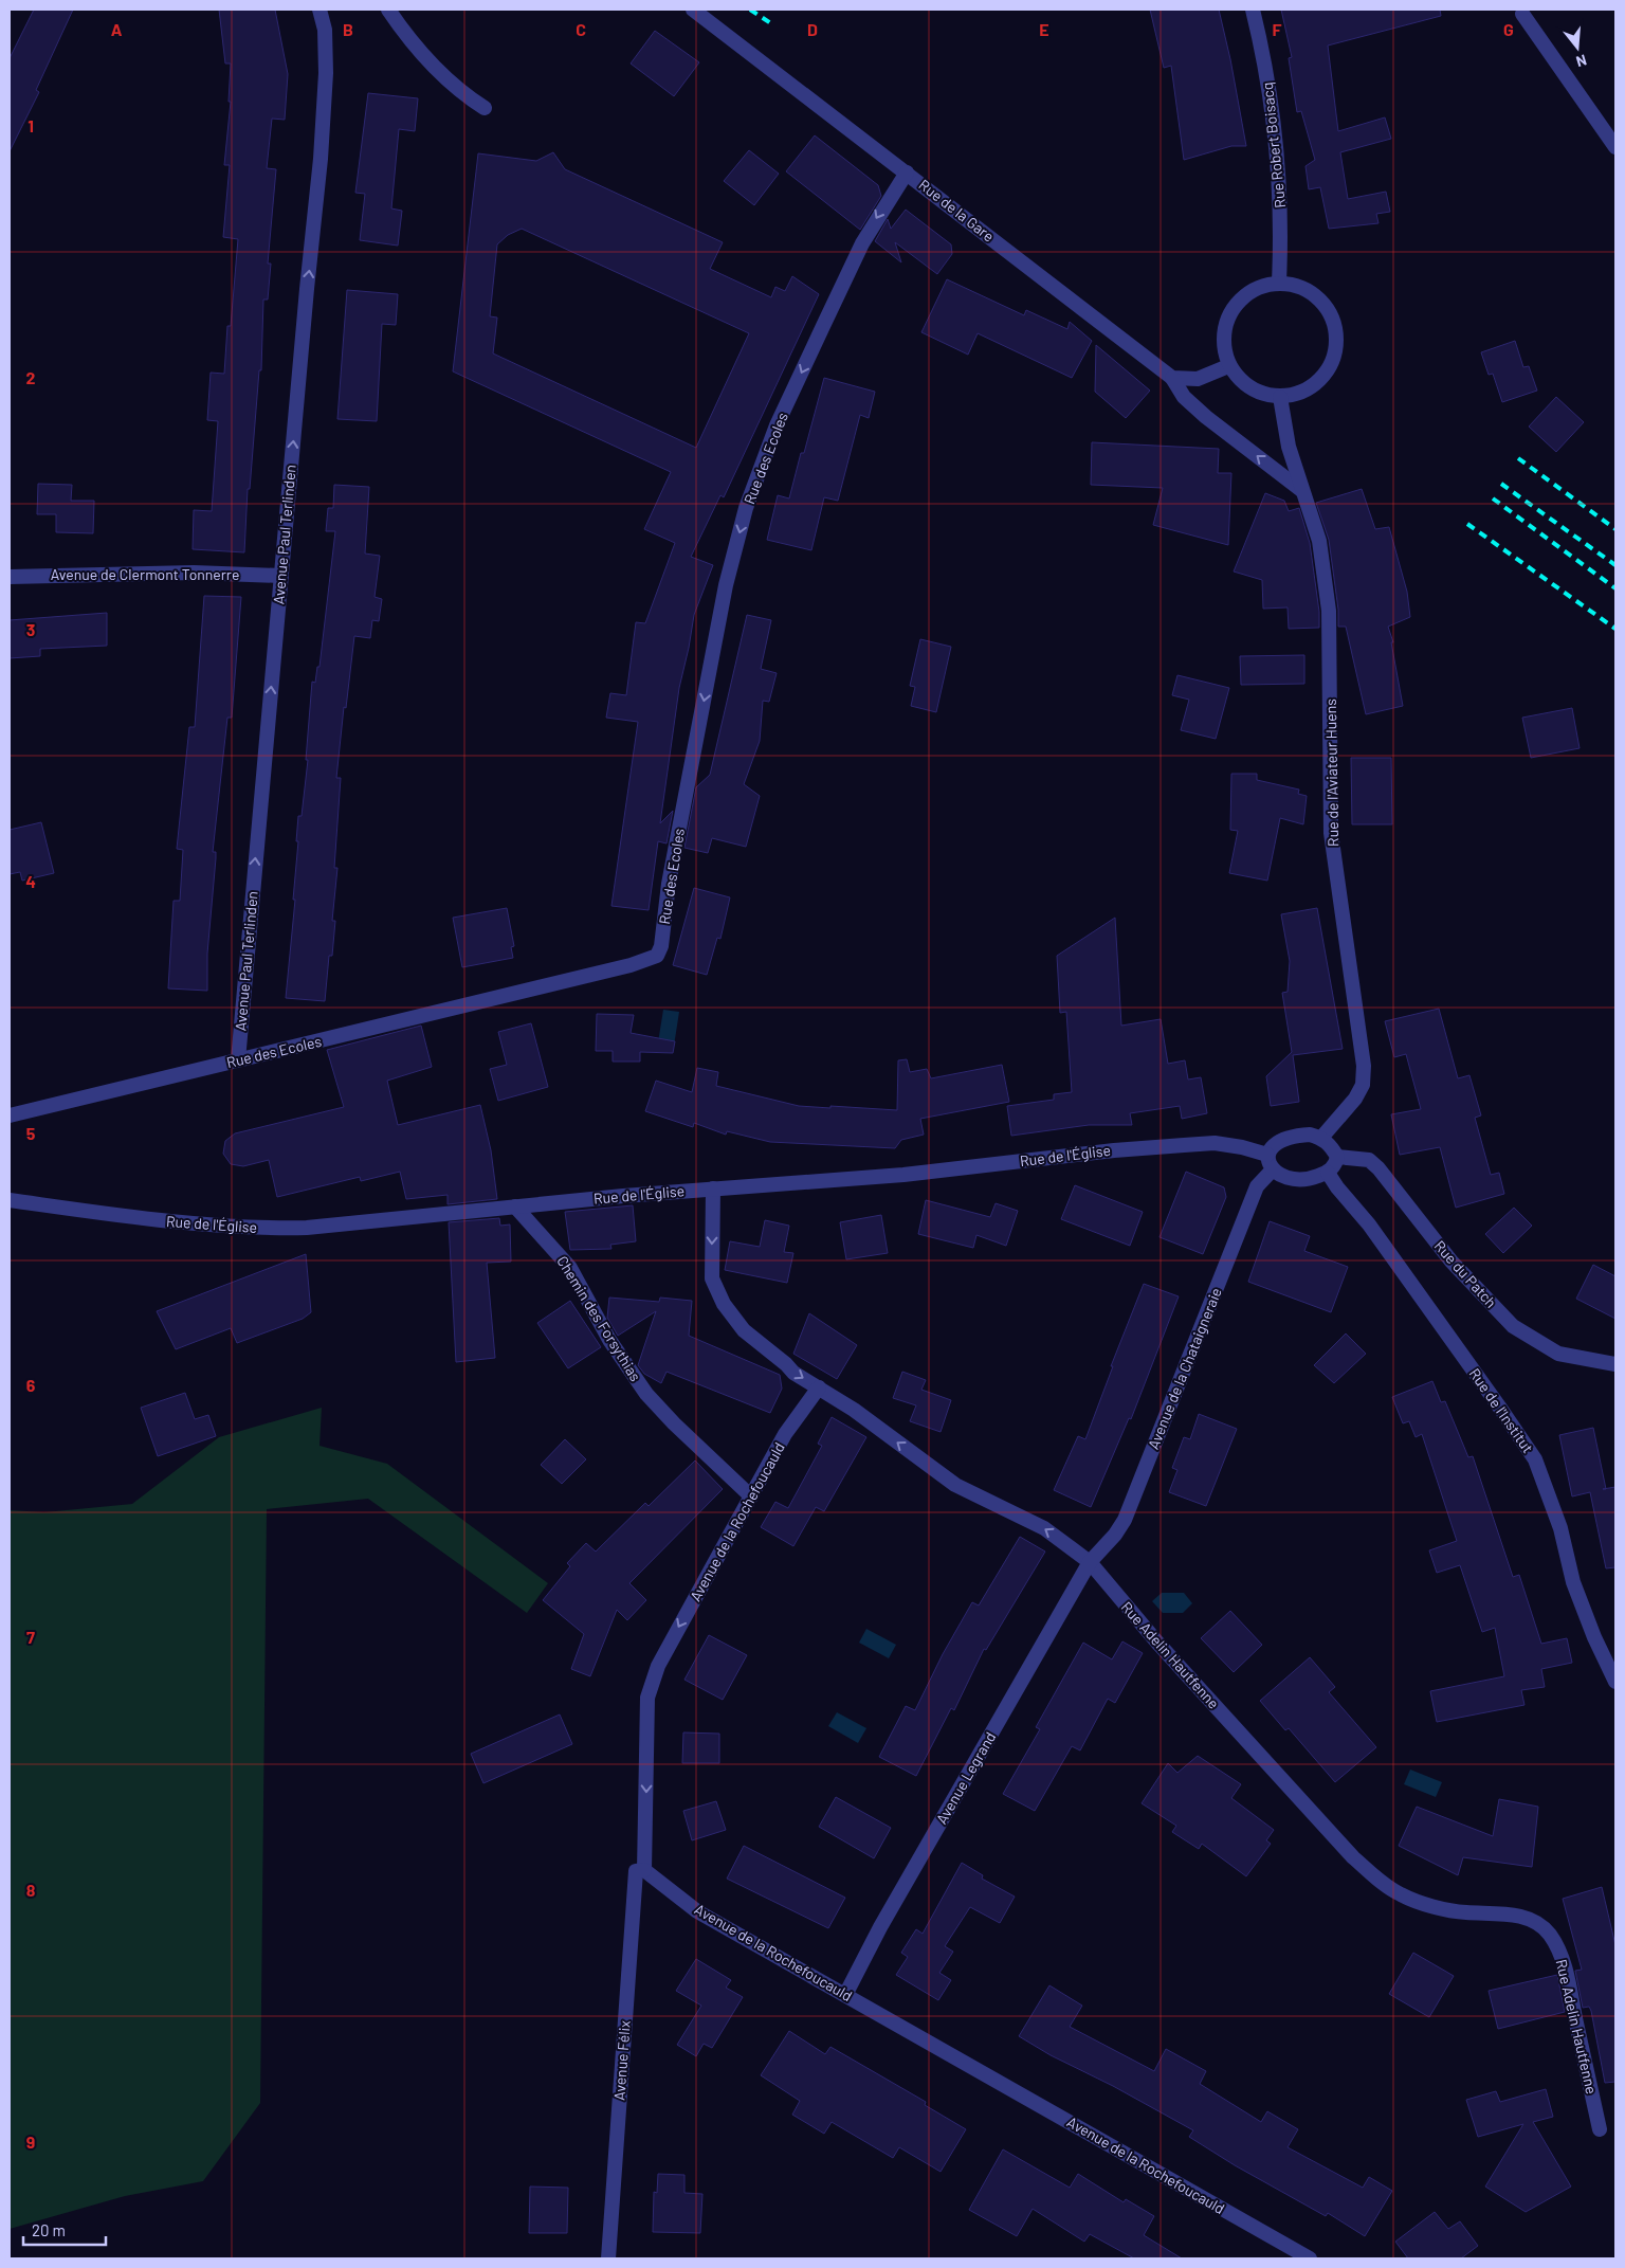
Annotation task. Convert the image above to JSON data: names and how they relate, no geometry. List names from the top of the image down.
{
  "streets": {
    "street": [
      "Rue Robert Boisacq",
      "Rue de la Gare",
      "Rue des Ecoles",
      "Avenue Paul Terlinden",
      "Avenue de Clermont Tonnerre",
      "Rue de l'Aviateur Huens",
      "Rue de l'Église",
      "Rue du Patch",
      "Chemin des Forsythias",
      "Avenue de la Chataigneraie",
      "Rue de l'Institut",
      "Avenue de la Rochefoucauld",
      "Rue Adelin Hautfenne",
      "Avenue Legrand",
      "Avenue Félix"
    ]
  },
  "crossings": [
    ["Rue Robert Boisacq", "Rue de l'Aviateur Huens"],
    ["Rue de la Gare", "Rue des Ecoles"],
    ["Rue des Ecoles", "Avenue Paul Terlinden"],
    ["Avenue Paul Terlinden", "Avenue de Clermont Tonnerre"],
    ["Rue de l'Aviateur Huens", "Rue de l'Église"],
    ["Rue de l'Aviateur Huens", "Rue du Patch"],
    ["Rue de l'Aviateur Huens", "Avenue de la Chataigneraie"],
    ["Rue de l'Aviateur Huens", "Rue de l'Institut"],
    ["Rue de l'Église", "Rue du Patch"],
    ["Rue de l'Église", "Chemin des Forsythias"],
    ["Rue de l'Église", "Avenue de la Chataigneraie"],
    ["Rue de l'Église", "Rue de l'Institut"],
    ["Rue de l'Église", "Rue Adelin Hautfenne"],
    ["Rue du Patch", "Avenue de la Chataigneraie"],
    ["Rue du Patch", "Rue de l'Institut"],
    ["Chemin des Forsythias", "Avenue de la Rochefoucauld"],
    ["Avenue de la Chataigneraie", "Rue de l'Institut"],
    ["Avenue de la Chataigneraie", "Rue Adelin Hautfenne"],
    ["Avenue de la Chataigneraie", "Avenue Legrand"],
    ["Avenue de la Rochefoucauld", "Rue Adelin Hautfenne"],
    ["Avenue de la Rochefoucauld", "Avenue Legrand"],
    ["Avenue de la Rochefoucauld", "Avenue Félix"],
    ["Rue Adelin Hautfenne", "Avenue Legrand"]
  ],
  "one_way": ["Rue des Ecoles", "Avenue Paul Terlinden"],
  "scale_bar": "20 m",
  "north": "bottom",
  "grid": {
    "columns": [
      "A",
      "B",
      "C",
      "D",
      "E",
      "F",
      "G"
    ],
    "rows": [
      "1",
      "2",
      "3",
      "4",
      "5",
      "6",
      "7",
      "8",
      "9"
    ]
  }
}
